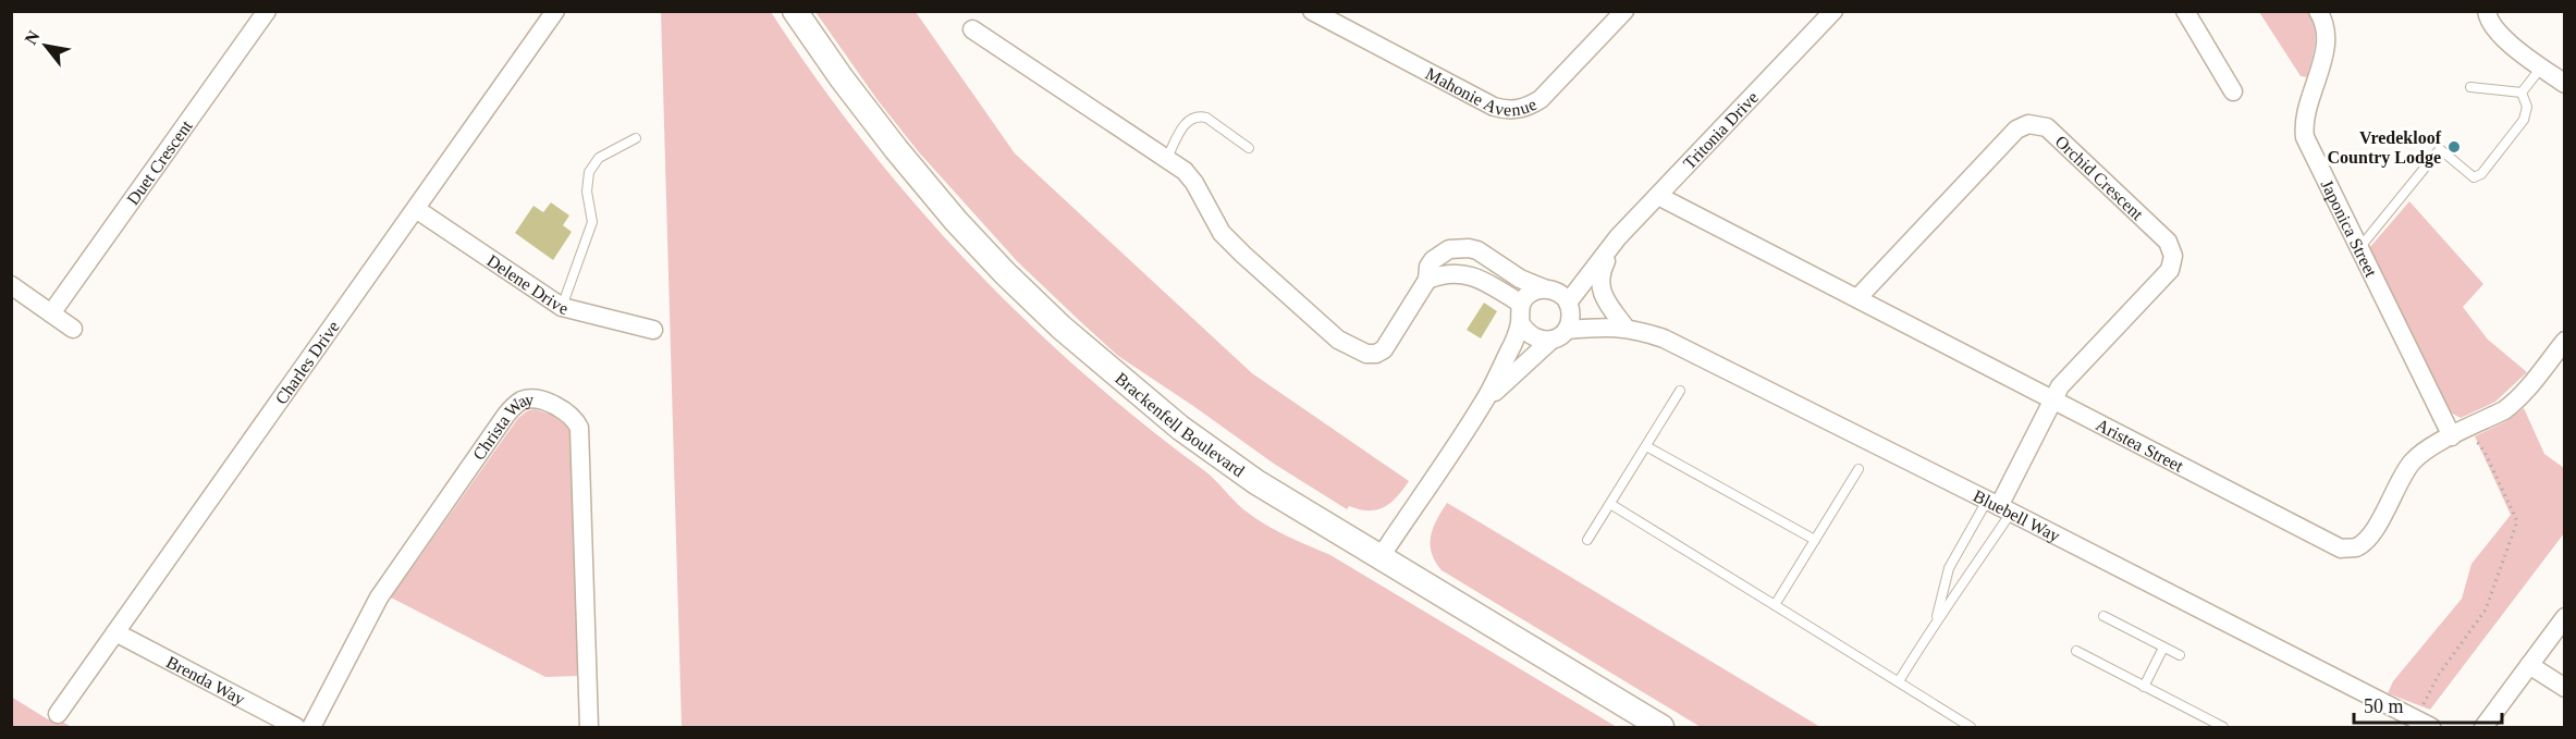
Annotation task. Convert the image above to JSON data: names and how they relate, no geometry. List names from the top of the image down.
{
  "streets": {
    "street": [
      "Mahonie Avenue",
      "Tritonia Drive",
      "Duet Crescent",
      "Orchid Crescent",
      "Japonica Street",
      "Delene Drive",
      "Charles Drive",
      "Brackenfell Boulevard",
      "Christa Way",
      "Aristea Street",
      "Bluebell Way",
      "Brenda Way"
    ]
  },
  "crossings": [
    ["Tritonia Drive", "Aristea Street"],
    ["Orchid Crescent", "Aristea Street"],
    ["Orchid Crescent", "Bluebell Way"],
    ["Japonica Street", "Aristea Street"],
    ["Delene Drive", "Charles Drive"],
    ["Charles Drive", "Brenda Way"]
  ],
  "places": ["Vredekloof Country Lodge"],
  "scale_bar": "50 m",
  "north": "top left"
}
